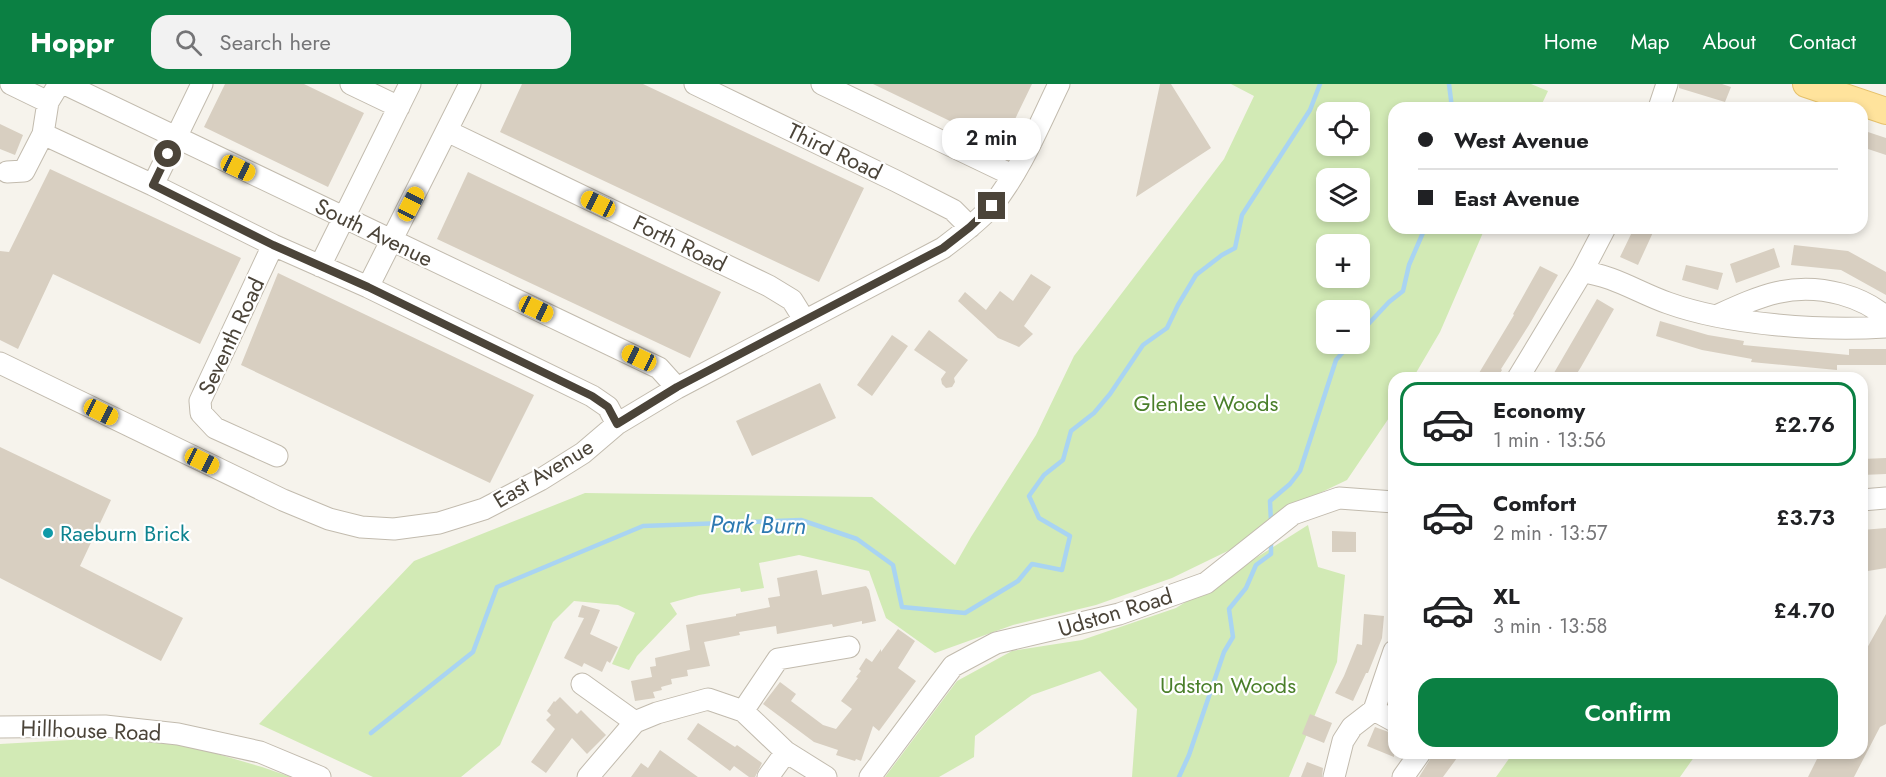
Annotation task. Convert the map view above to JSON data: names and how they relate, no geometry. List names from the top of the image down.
{
  "streets": {
    "street": [
      "Third Road",
      "South Avenue",
      "Forth Road",
      "Seventh Road",
      "East Avenue",
      "Udston Road",
      "Hillhouse Road"
    ]
  },
  "crossings": [
    ["Third Road", "East Avenue"],
    ["South Avenue", "East Avenue"],
    ["Forth Road", "East Avenue"]
  ],
  "water": ["Park Burn"],
  "parks": ["Glenlee Woods", "Udston Woods"],
  "places": ["Raeburn Brick"],
  "page": {
    "header": "Hoppr",
    "search": "Search here",
    "nav": [
      "Home",
      "Map",
      "About",
      "Contact"
    ],
    "map_buttons": ["+", "−"],
    "banner": ["West Avenue", "East Avenue"],
    "bubble": "2 min",
    "list": [
      {
        "name": "Economy",
        "note": "1 min · 13:56",
        "value": "£2.76"
      },
      {
        "name": "Comfort",
        "note": "2 min · 13:57",
        "value": "£3.73"
      },
      {
        "name": "XL",
        "note": "3 min · 13:58",
        "value": "£4.70"
      }
    ],
    "buttons": "Confirm"
  }
}
